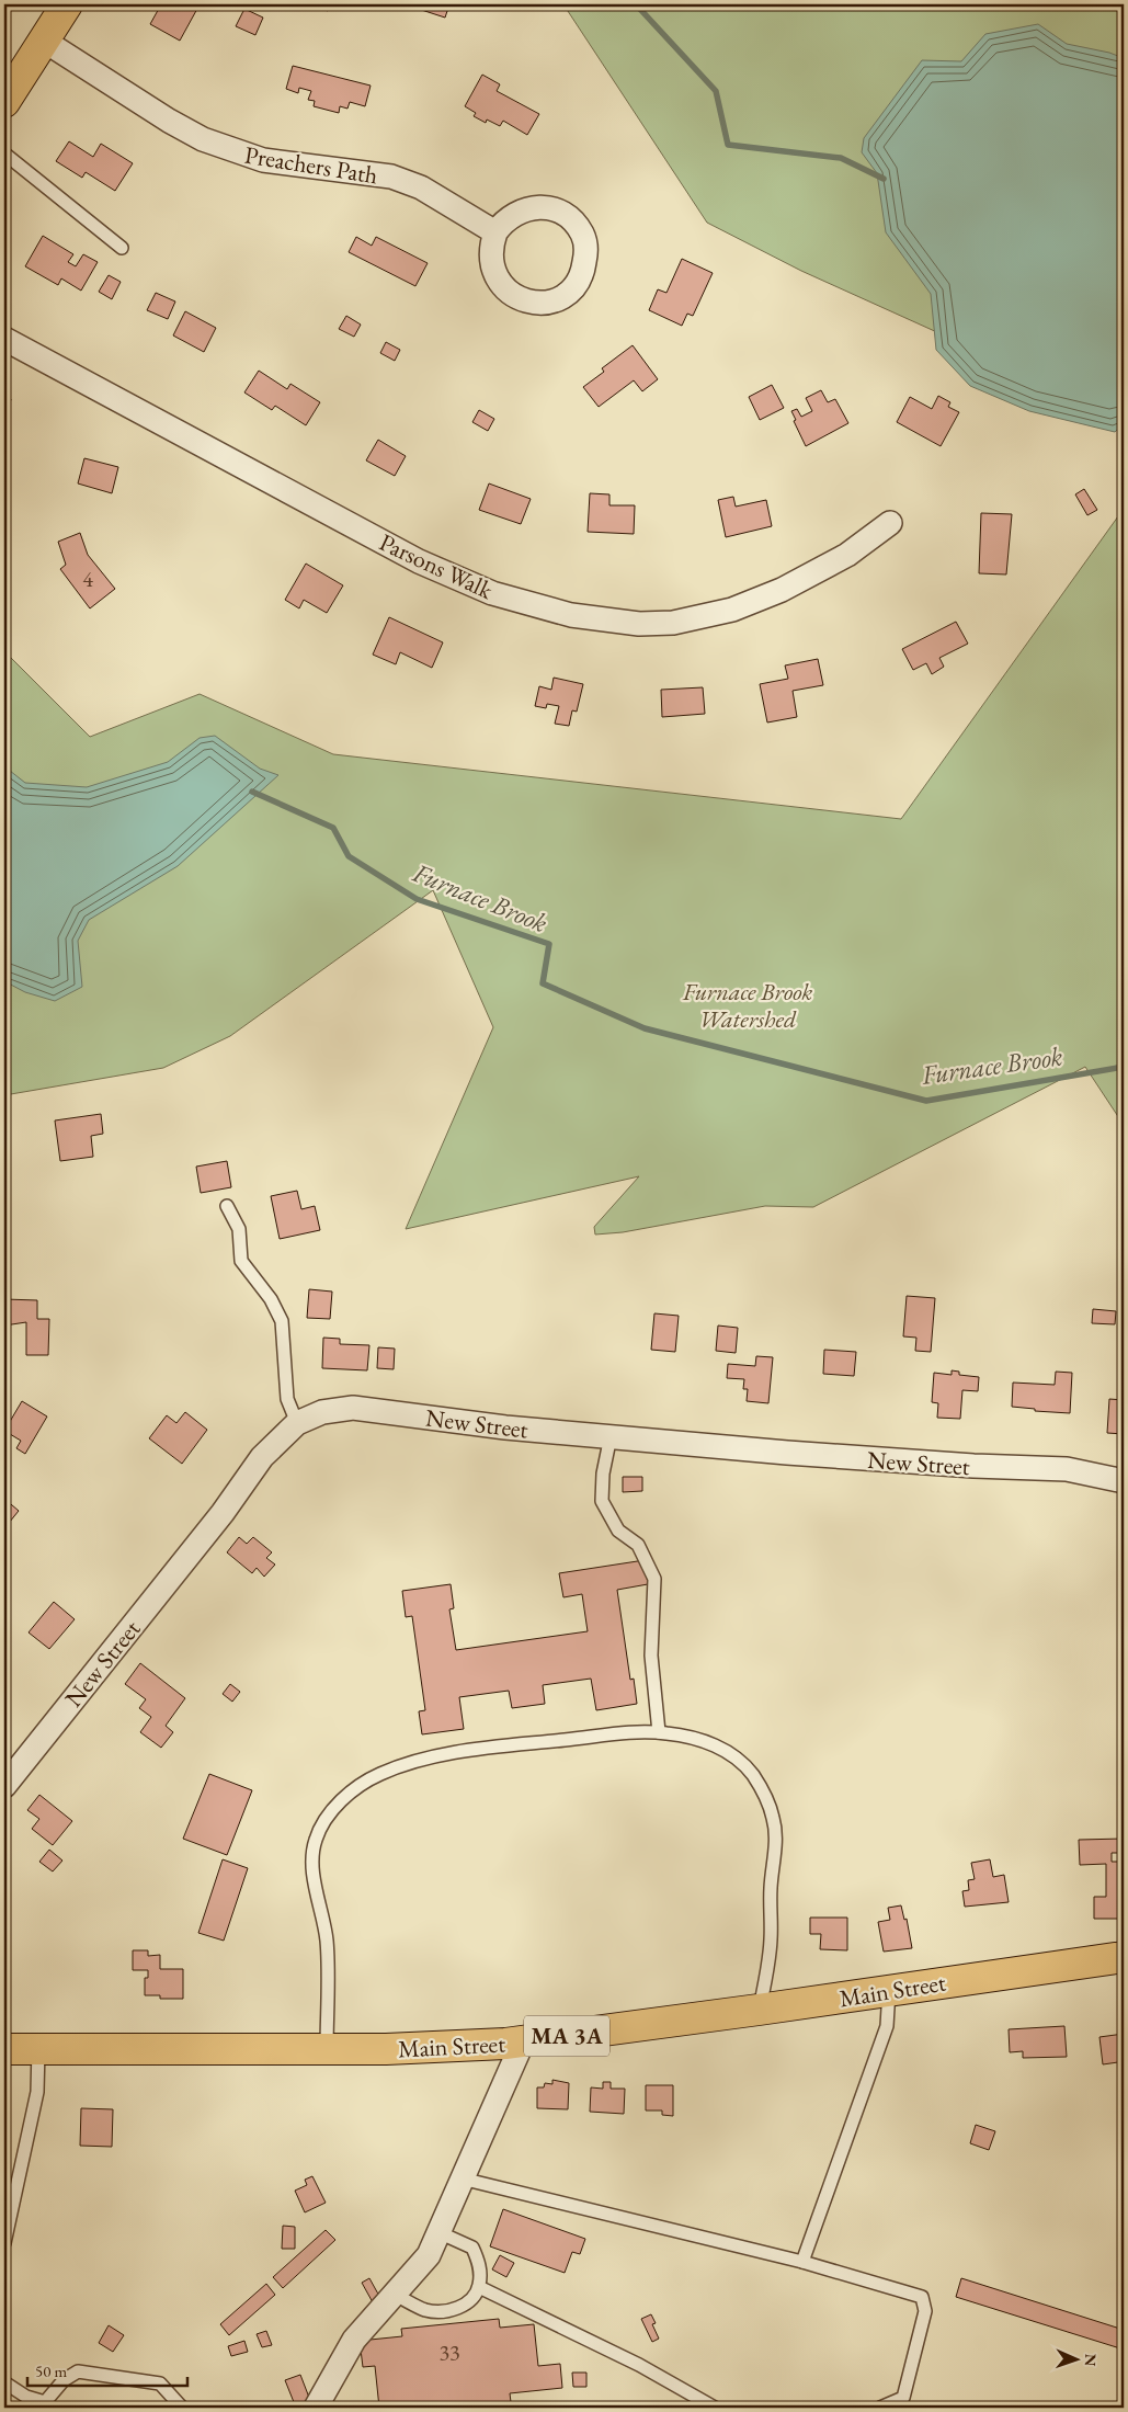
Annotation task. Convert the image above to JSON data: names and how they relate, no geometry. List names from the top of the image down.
{
  "streets": {
    "main road": ["Main Street", "MA 3A"],
    "street": ["Preachers Path", "Parsons Walk", "New Street"]
  },
  "water": ["Furnace Brook"],
  "parks": ["Furnace Brook Watershed"],
  "house_numbers": ["4", "33"],
  "scale_bar": "50 m",
  "north": "right"
}
